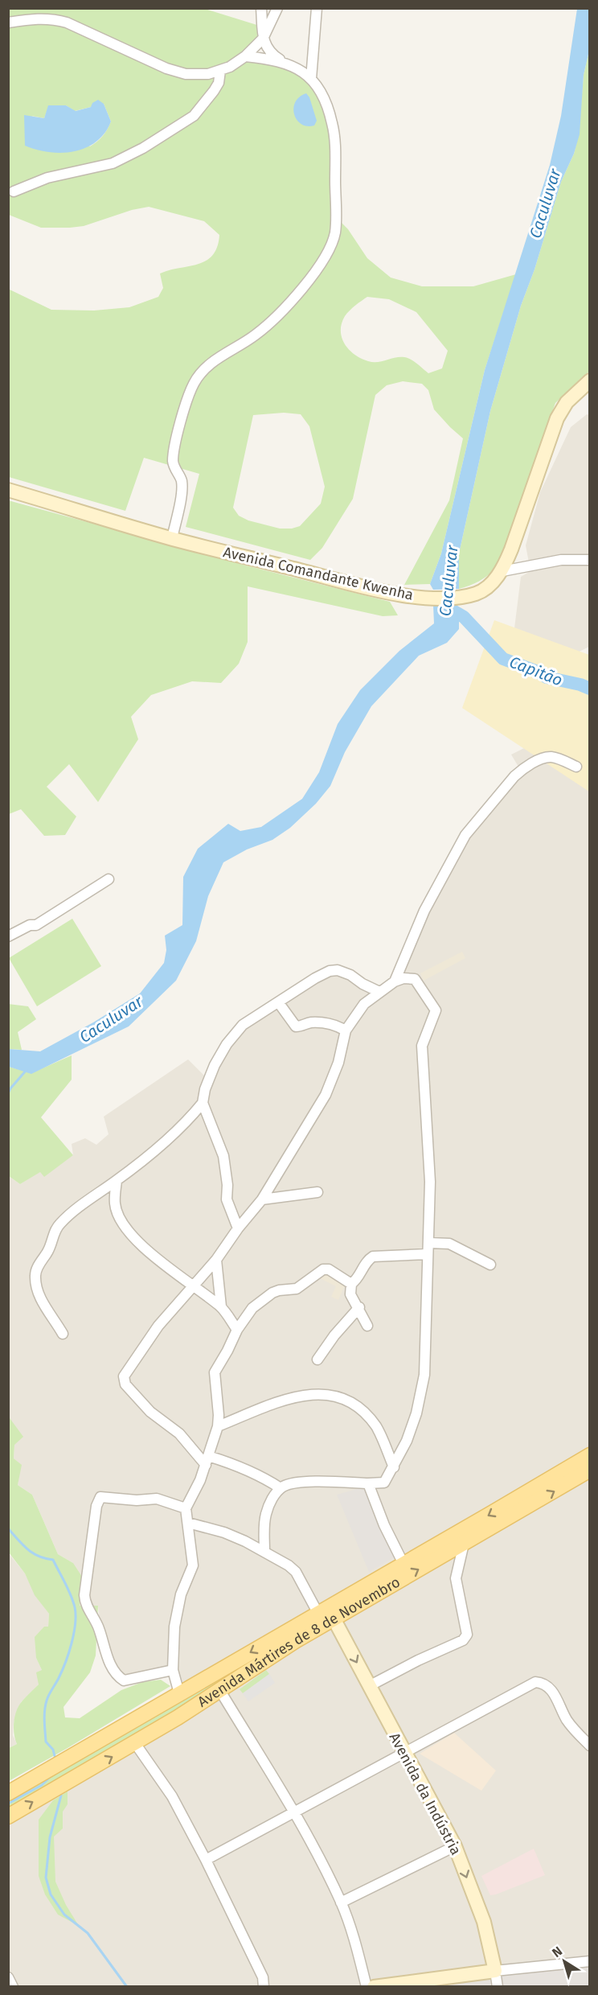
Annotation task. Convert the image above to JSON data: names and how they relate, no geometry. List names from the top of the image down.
{
  "streets": {
    "main road": ["Avenida Comandante Kwenha", "Avenida Mártires de 8 de Novembro", "Avenida da Indústria"]
  },
  "crossings": [
    ["Avenida Mártires de 8 de Novembro", "Avenida da Indústria"]
  ],
  "one_way": ["Avenida da Indústria"],
  "water": ["Caculuvar", "Capitão"],
  "north": "top left"
}
